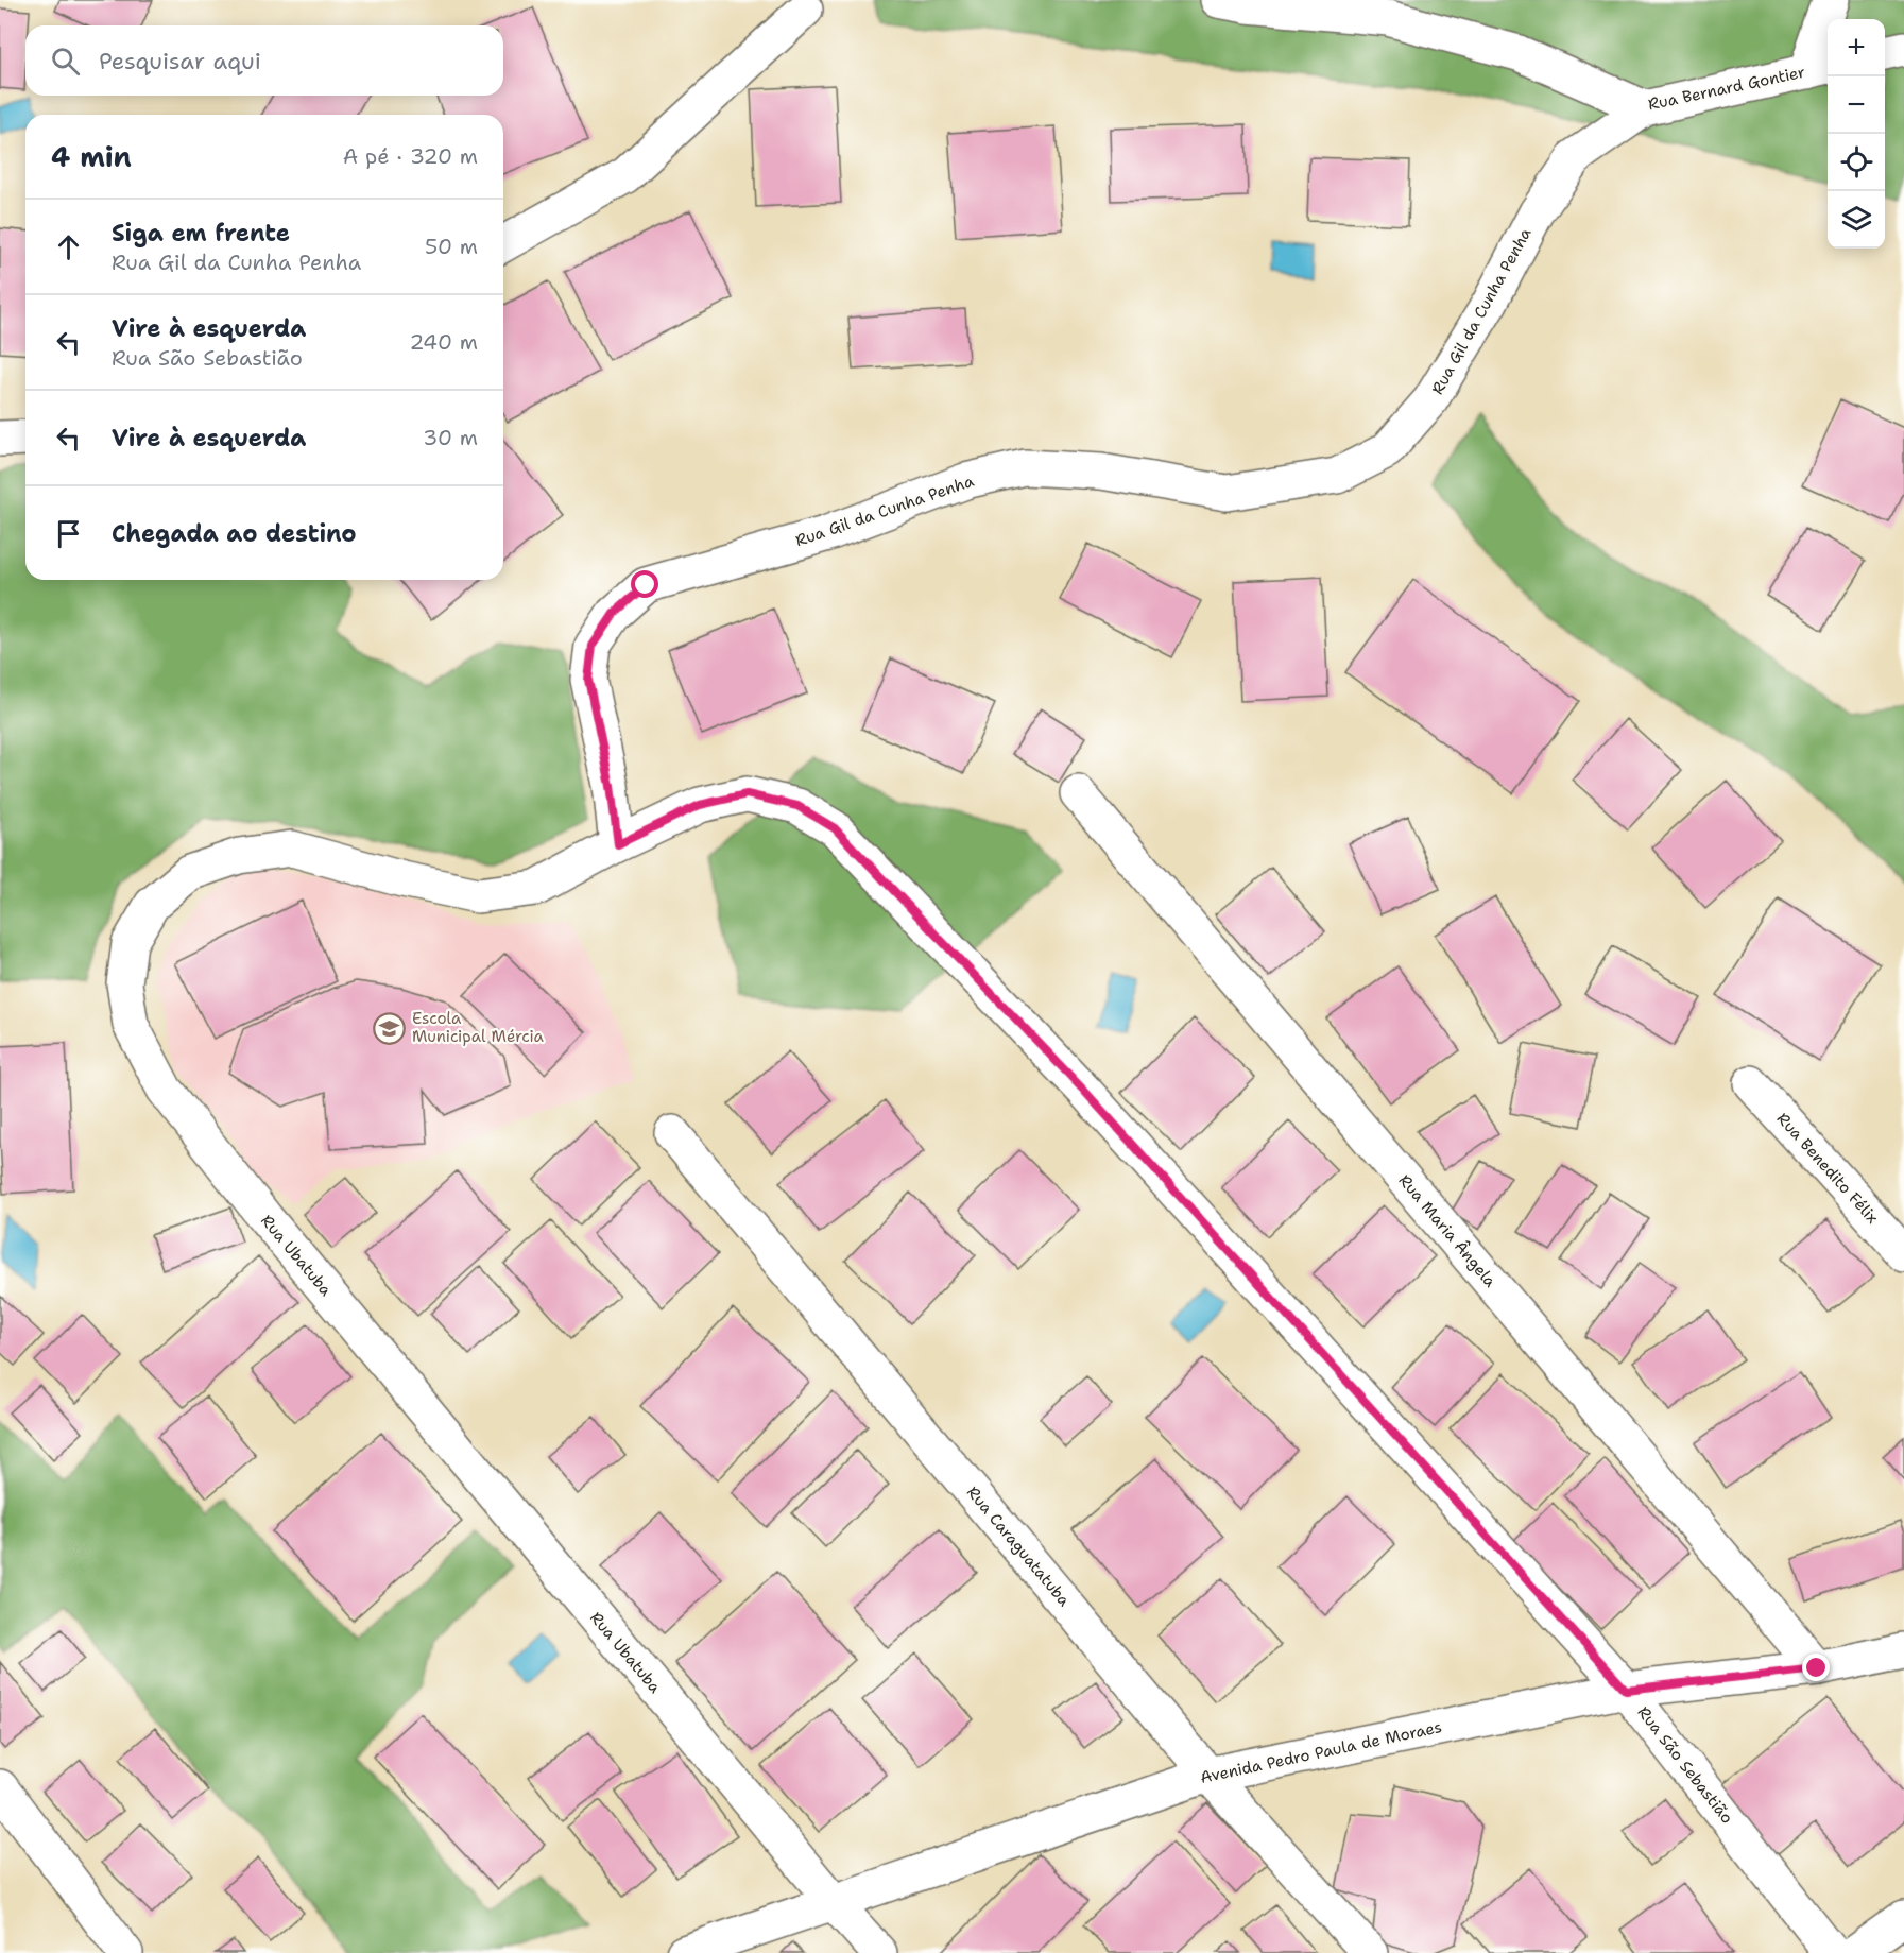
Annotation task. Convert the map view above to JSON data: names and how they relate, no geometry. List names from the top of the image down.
{
  "streets": {
    "street": [
      "Rua Bernard Gontier",
      "Rua Gil da Cunha Penha",
      "Rua Benedito Félix",
      "Rua Maria Ângela",
      "Rua Ubatuba",
      "Rua Caraguatatuba",
      "Avenida Pedro Paula de Moraes",
      "Rua São Sebastião"
    ]
  },
  "crossings": [
    ["Rua Bernard Gontier", "Rua Gil da Cunha Penha"],
    ["Rua Gil da Cunha Penha", "Rua Ubatuba"],
    ["Rua Gil da Cunha Penha", "Rua São Sebastião"],
    ["Rua Maria Ângela", "Avenida Pedro Paula de Moraes"],
    ["Rua Ubatuba", "Avenida Pedro Paula de Moraes"],
    ["Rua Ubatuba", "Rua São Sebastião"],
    ["Rua Caraguatatuba", "Avenida Pedro Paula de Moraes"],
    ["Avenida Pedro Paula de Moraes", "Rua São Sebastião"]
  ],
  "places": {
    "school or university": ["Escola Municipal Mércia"]
  },
  "page": {
    "map_buttons": ["+", "−"],
    "search": "Pesquisar aqui",
    "heading": ["4 min", "A pé · 320 m"],
    "list": [
      ["Siga em frente", "Rua Gil da Cunha Penha", "50 m"],
      ["Vire à esquerda", "Rua São Sebastião", "240 m"],
      ["Vire à esquerda", "30 m"],
      "Chegada ao destino"
    ]
  }
}
